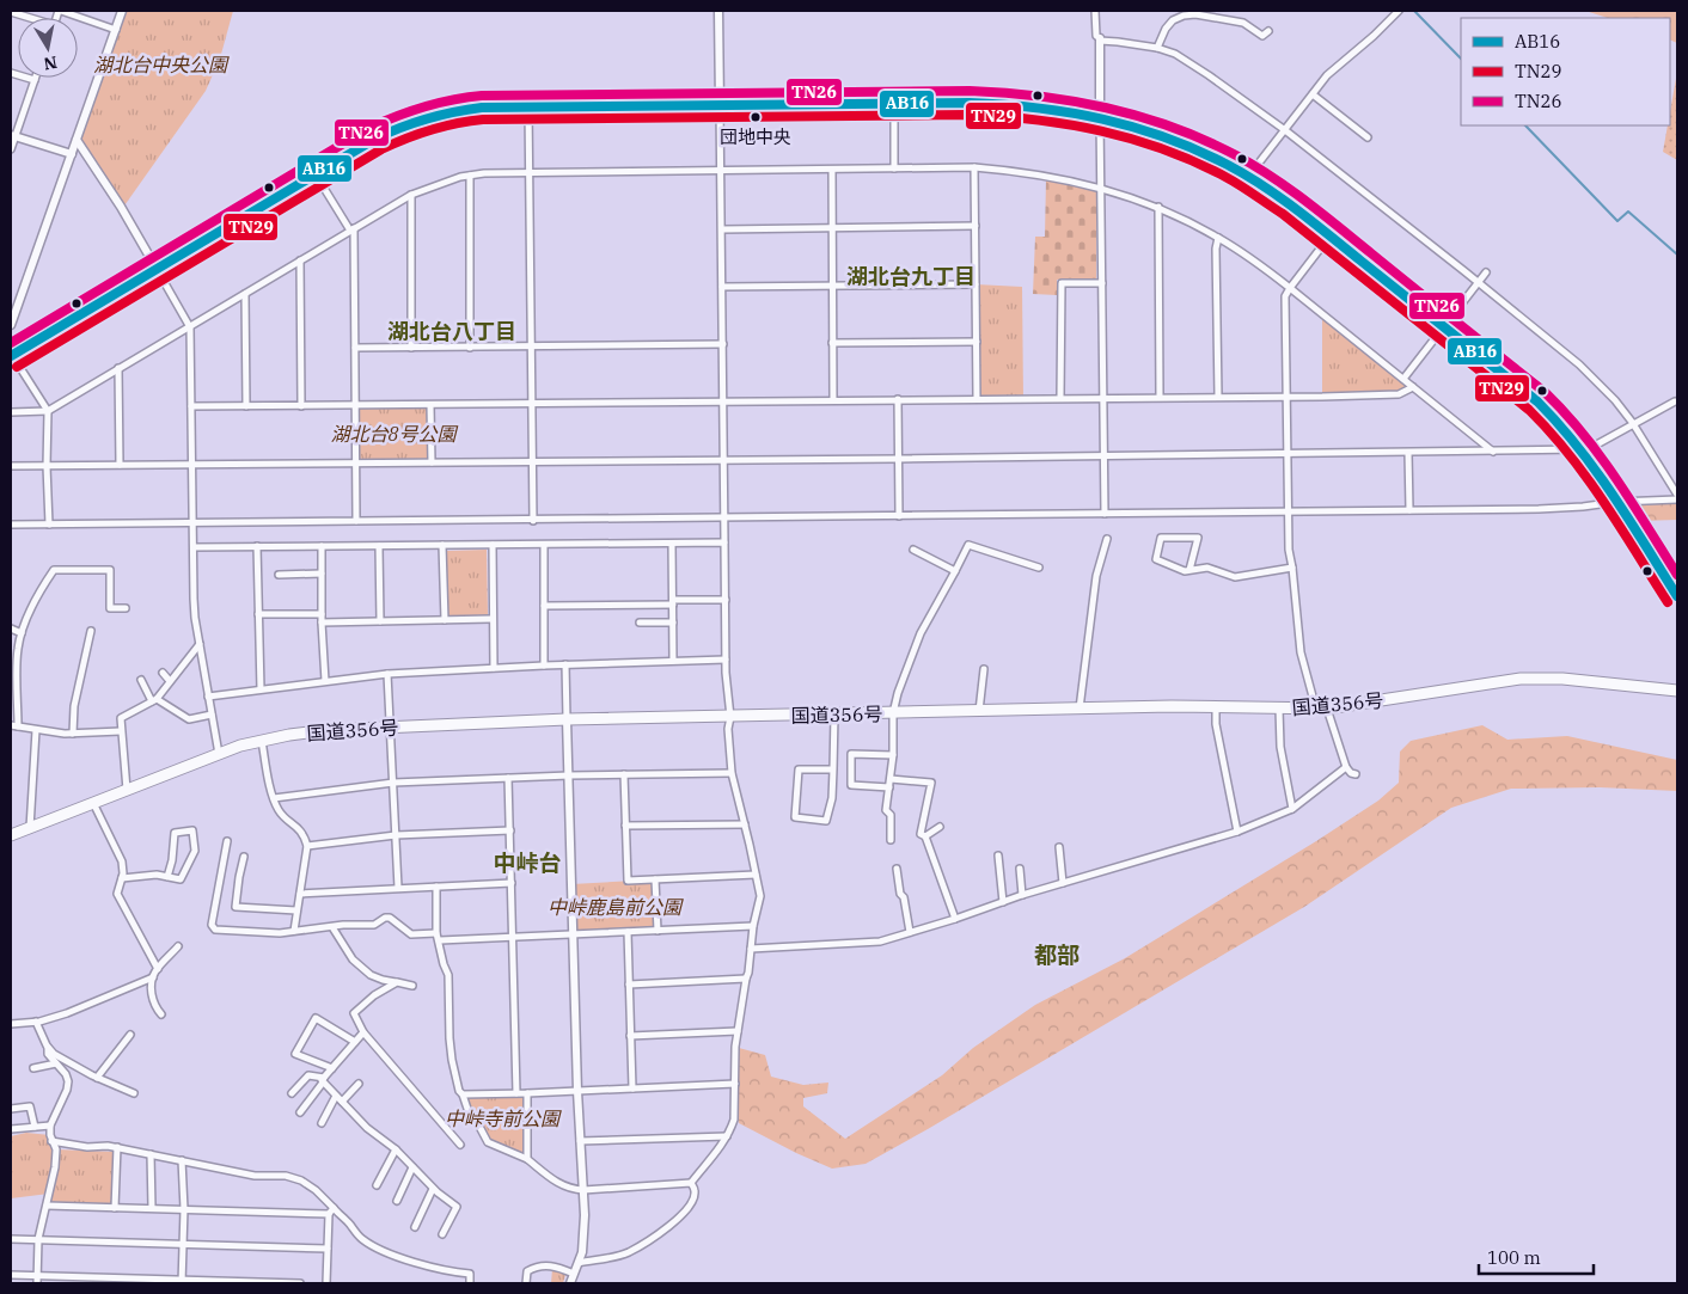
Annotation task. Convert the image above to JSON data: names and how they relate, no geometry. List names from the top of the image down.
{
  "streets": {
    "highway": ["国道356号"]
  },
  "districts": [
    "湖北台九丁目",
    "湖北台八丁目",
    "中峠台",
    "都部"
  ],
  "parks": [
    "湖北台中央公園",
    "湖北台8号公園",
    "中峠鹿島前公園",
    "中峠寺前公園"
  ],
  "places": ["団地中央"],
  "lines": ["transit line TN26", "transit line AB16", "transit line TN29"],
  "legend": ["AB16", "TN29", "TN26"],
  "scale_bar": "100 m",
  "north": "bottom"
}
